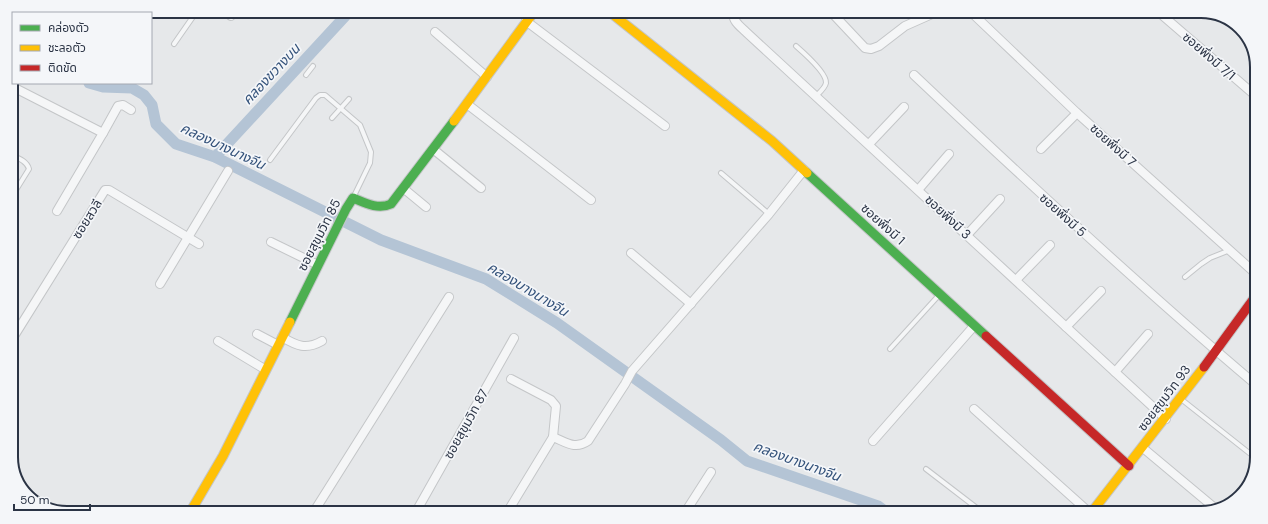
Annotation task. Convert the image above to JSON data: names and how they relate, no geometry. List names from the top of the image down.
{
  "streets": {
    "street": [
      "ซอยพึ่งมี 7/1",
      "ซอยพึ่งมี 7",
      "ซอยพึ่งมี 5",
      "ซอยพึ่งมี 3",
      "ซอยสวลี",
      "ซอยพึ่งมี 1",
      "ซอยสุขุมวิท 85",
      "ซอยสุขุมวิท 93",
      "ซอยสุขุมวิท 87"
    ]
  },
  "crossings": [
    ["ซอยพึ่งมี 5", "ซอยสุขุมวิท 93"],
    ["ซอยพึ่งมี 3", "ซอยสุขุมวิท 93"],
    ["ซอยพึ่งมี 1", "ซอยสุขุมวิท 93"]
  ],
  "water": ["คลองขวางบน", "คลองบางนางจีน"],
  "legend": ["คล่องตัว", "ชะลอตัว", "ติดขัด"],
  "scale_bar": "50 m"
}
